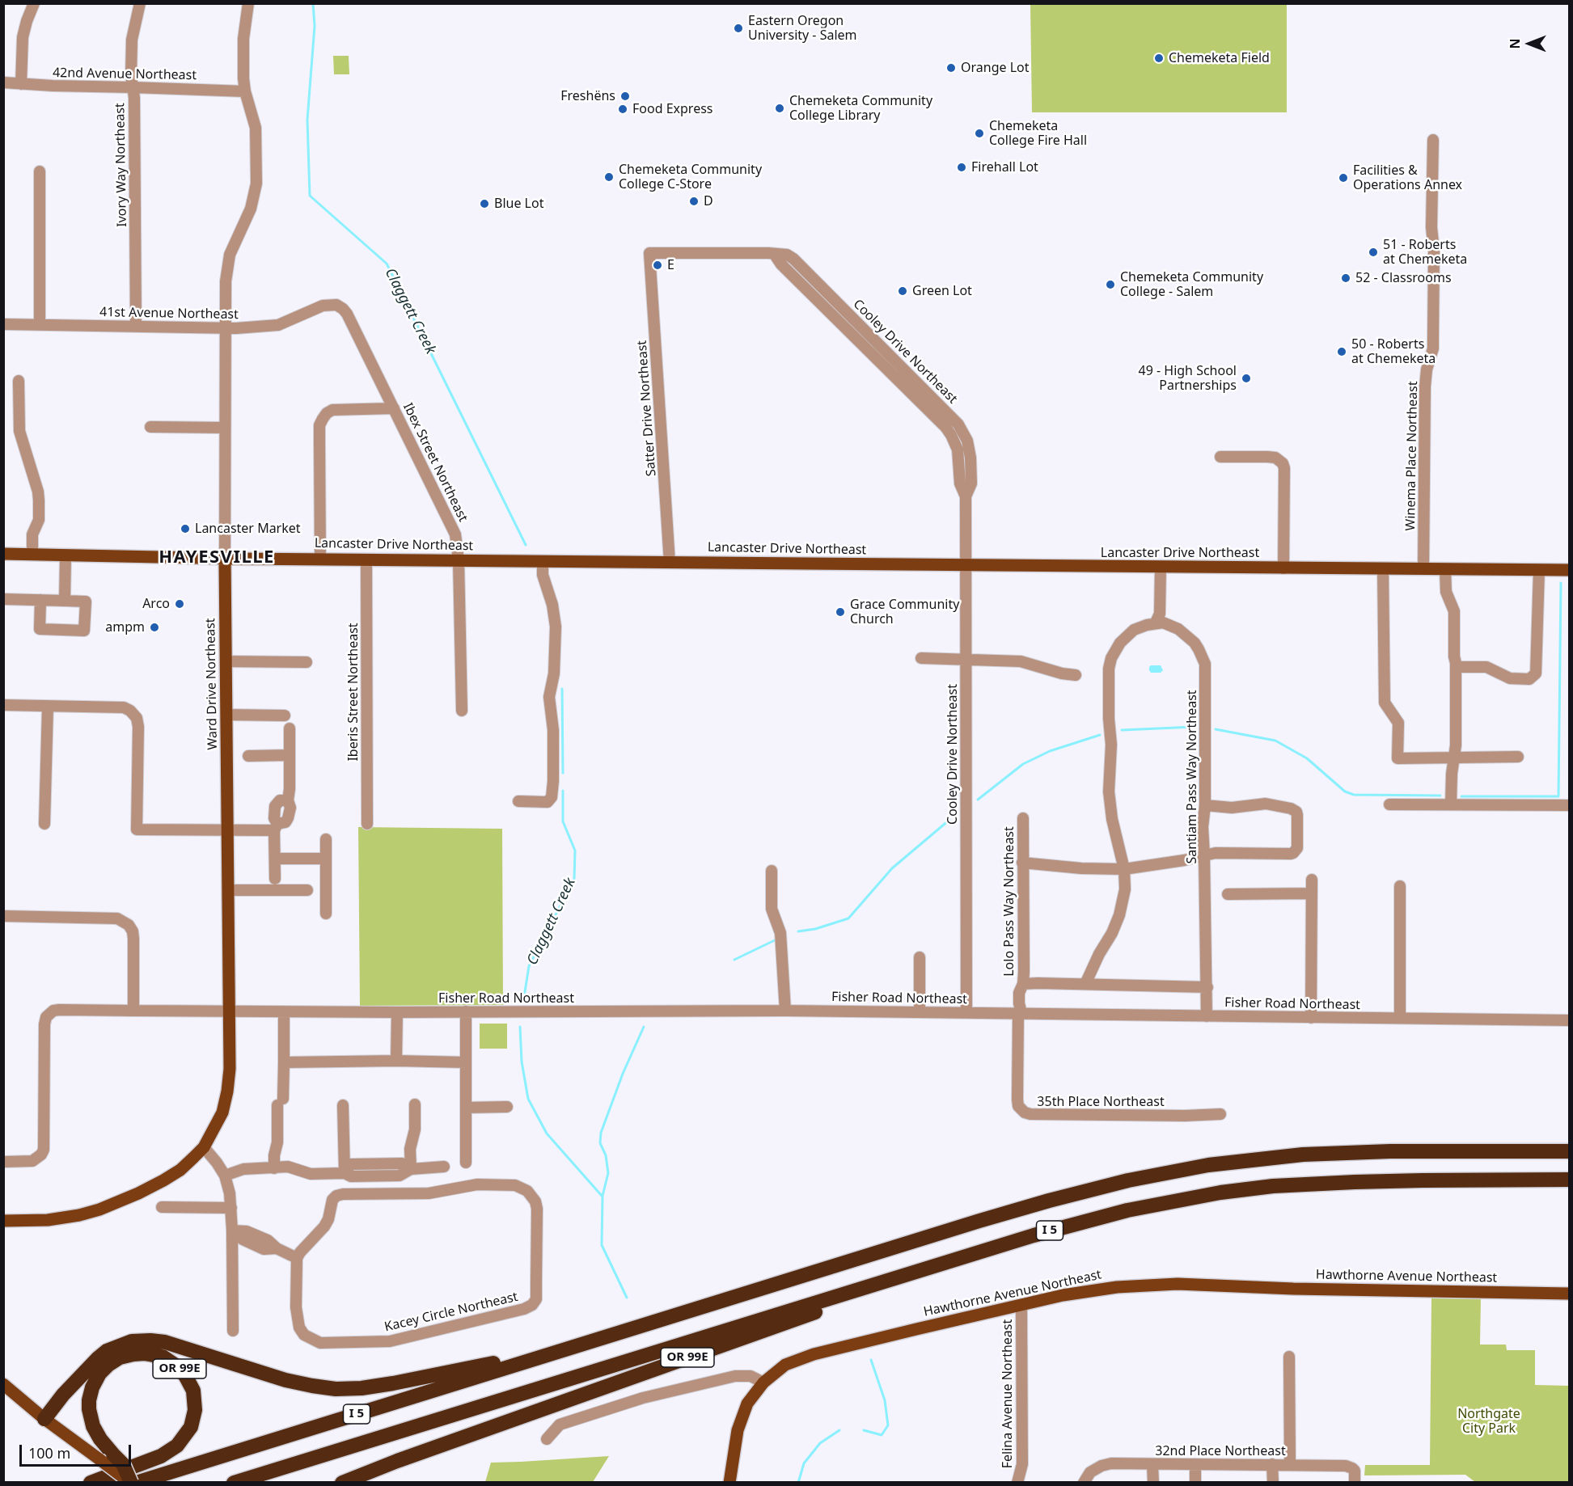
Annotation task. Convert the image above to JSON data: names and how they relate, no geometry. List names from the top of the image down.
{
  "streets": {
    "highway": ["I 5", "OR 99E"],
    "main road": ["Lancaster Drive Northeast", "Ward Drive Northeast", "Hawthorne Avenue Northeast"],
    "street": [
      "42nd Avenue Northeast",
      "Ivory Way Northeast",
      "41st Avenue Northeast",
      "Cooley Drive Northeast",
      "Satter Drive Northeast",
      "Winema Place Northeast",
      "Ibex Street Northeast",
      "Iberis Street Northeast",
      "Santiam Pass Way Northeast",
      "Lolo Pass Way Northeast",
      "Fisher Road Northeast",
      "35th Place Northeast",
      "Kacey Circle Northeast",
      "Felina Avenue Northeast",
      "32nd Place Northeast"
    ]
  },
  "crossings": [
    ["42nd Avenue Northeast", "Ivory Way Northeast"],
    ["42nd Avenue Northeast", "Ward Drive Northeast"],
    ["Ivory Way Northeast", "41st Avenue Northeast"],
    ["41st Avenue Northeast", "Ibex Street Northeast"],
    ["41st Avenue Northeast", "Ward Drive Northeast"],
    ["Cooley Drive Northeast", "Satter Drive Northeast"],
    ["Cooley Drive Northeast", "Lancaster Drive Northeast"],
    ["Cooley Drive Northeast", "Fisher Road Northeast"],
    ["Satter Drive Northeast", "Lancaster Drive Northeast"],
    ["Winema Place Northeast", "Lancaster Drive Northeast"],
    ["Ibex Street Northeast", "Lancaster Drive Northeast"],
    ["Lancaster Drive Northeast", "Ward Drive Northeast"],
    ["Lancaster Drive Northeast", "Iberis Street Northeast"],
    ["Ward Drive Northeast", "Fisher Road Northeast"],
    ["Santiam Pass Way Northeast", "Fisher Road Northeast"],
    ["Lolo Pass Way Northeast", "Fisher Road Northeast"],
    ["Lolo Pass Way Northeast", "35th Place Northeast"],
    ["Fisher Road Northeast", "35th Place Northeast"],
    ["I 5", "OR 99E"],
    ["Hawthorne Avenue Northeast", "Felina Avenue Northeast"]
  ],
  "districts": ["HAYESVILLE"],
  "water": ["Claggett Creek"],
  "parks": ["Northgate City Park"],
  "places": [
    "Eastern Oregon University - Salem",
    "Chemeketa Field",
    "Orange Lot",
    "Freshëns",
    "Chemeketa Community College Library",
    "Food Express",
    "Chemeketa College Fire Hall",
    "Firehall Lot",
    "Chemeketa Community College C-Store",
    "Facilities & Operations Annex",
    "D",
    "Blue Lot",
    "51 - Roberts at Chemeketa",
    "E",
    "52 - Classrooms",
    "Chemeketa Community College - Salem",
    "Green Lot",
    "50 - Roberts at Chemeketa",
    "49 - High School Partnerships",
    "Lancaster Market",
    "Arco",
    "Grace Community Church",
    "ampm"
  ],
  "scale_bar": "100 m",
  "north": "left"
}
